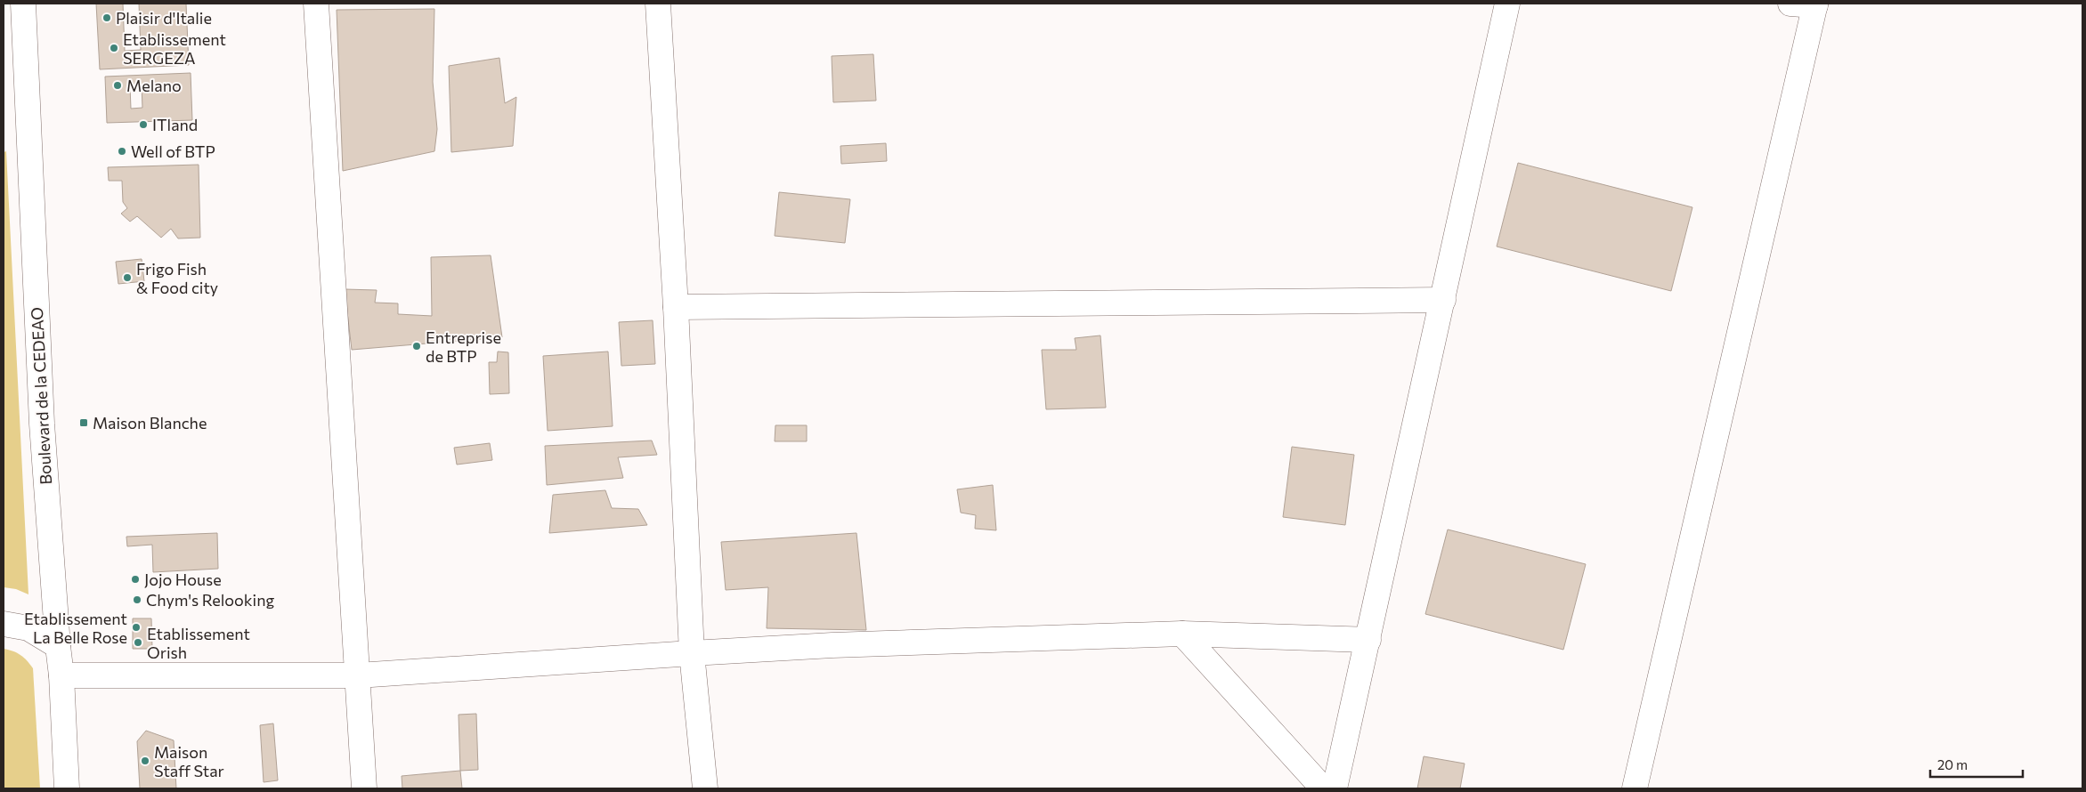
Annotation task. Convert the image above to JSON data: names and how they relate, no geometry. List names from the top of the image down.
{
  "streets": {
    "street": ["Boulevard de la CEDEAO"]
  },
  "places": {
    "other": [
      "Plaisir d'Italie",
      "Etablissement SERGEZA",
      "Melano",
      "ITland",
      "Well of BTP",
      "Frigo Fish & Food city",
      "Entreprise de BTP",
      "Jojo House",
      "Chym's Relooking",
      "Etablissement La Belle Rose",
      "Etablissement Orish",
      "Maison Staff Star"
    ],
    "transit": ["Maison Blanche"]
  },
  "scale_bar": "20 m"
}
